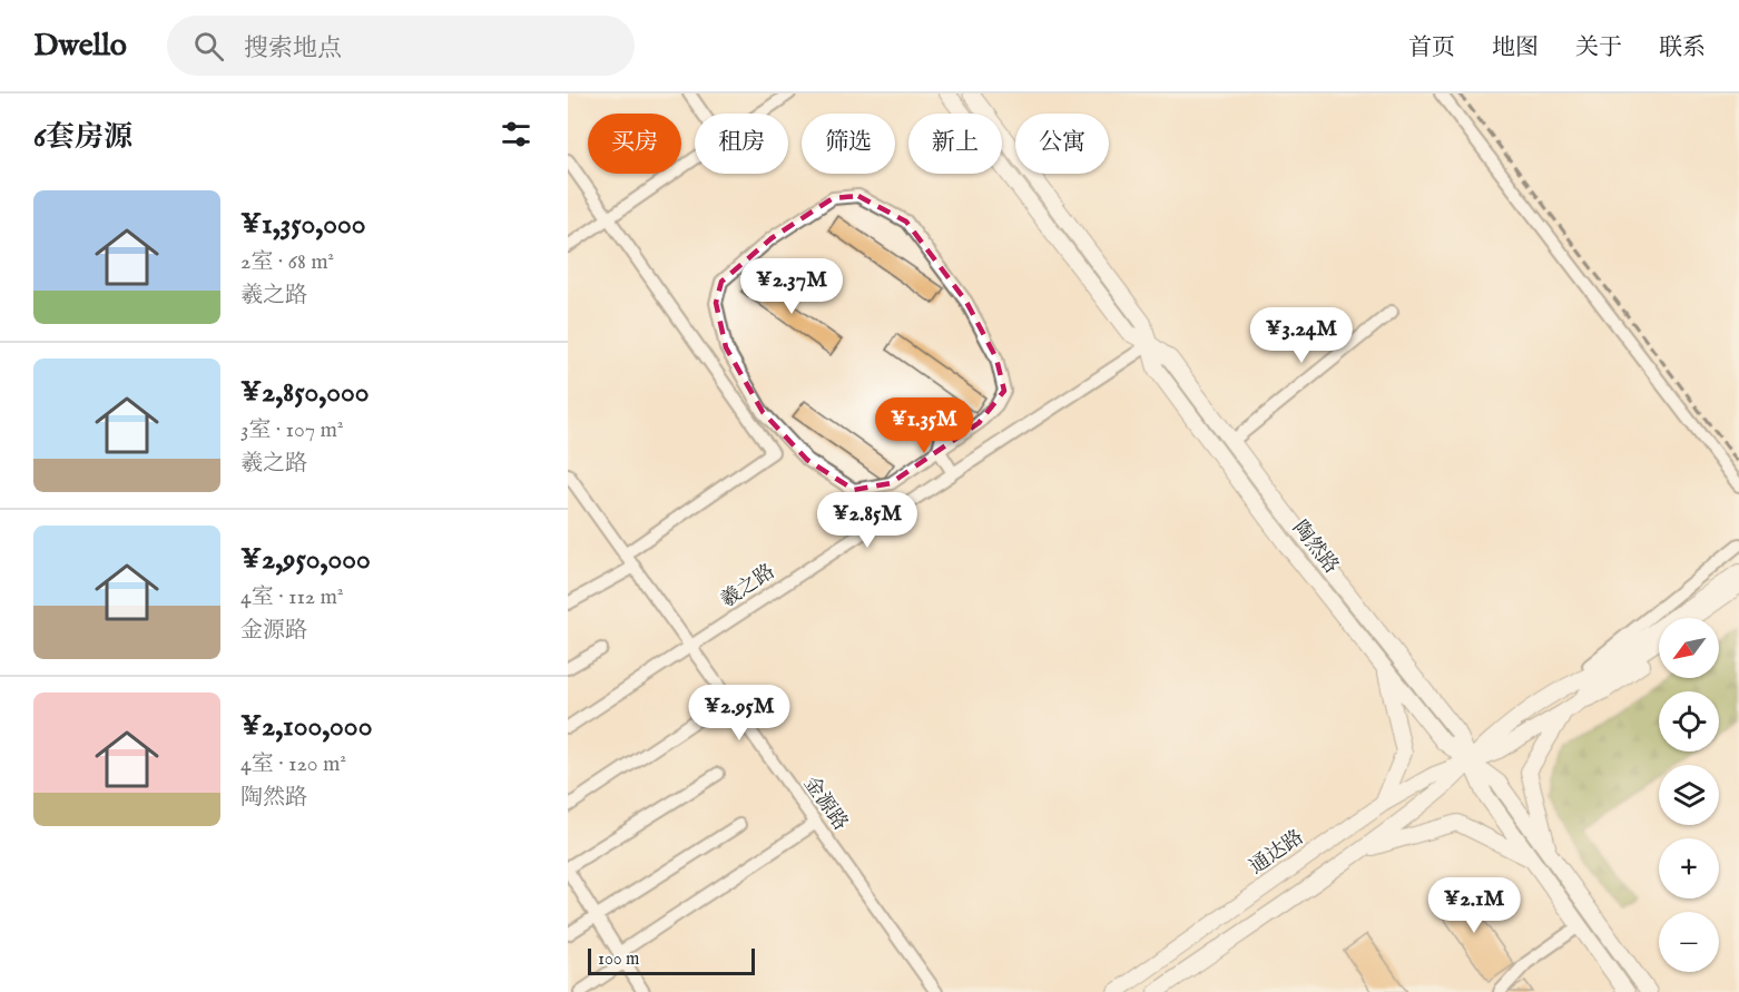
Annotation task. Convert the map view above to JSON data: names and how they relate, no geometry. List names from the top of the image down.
{
  "streets": {
    "main road": ["陶然路", "通达路"],
    "street": ["羲之路", "金源路"]
  },
  "crossings": [
    ["陶然路", "羲之路"],
    ["陶然路", "通达路"],
    ["羲之路", "金源路"]
  ],
  "scale_bar": "100 m",
  "north": "bottom left",
  "page": {
    "header": "Dwello",
    "search": "搜索地点",
    "nav": [
      "首页",
      "地图",
      "关于",
      "联系"
    ],
    "heading": "6套房源",
    "chip": [
      "买房",
      "租房",
      "筛选",
      "新上",
      "公寓"
    ],
    "list": [
      {
        "name": "¥1,350,000",
        "note": "2室 · 68 m² · 羲之路"
      },
      {
        "name": "¥2,850,000",
        "note": "3室 · 107 m² · 羲之路"
      },
      {
        "name": "¥2,950,000",
        "note": "4室 · 112 m² · 金源路"
      },
      {
        "name": "¥2,100,000",
        "note": "4室 · 120 m² · 陶然路"
      }
    ],
    "price": [
      "¥2.37M",
      "¥3.24M",
      "¥1.35M",
      "¥2.85M",
      "¥2.95M",
      "¥2.1M"
    ],
    "map_buttons": ["+", "−"],
    "scale": "100 m"
  }
}
